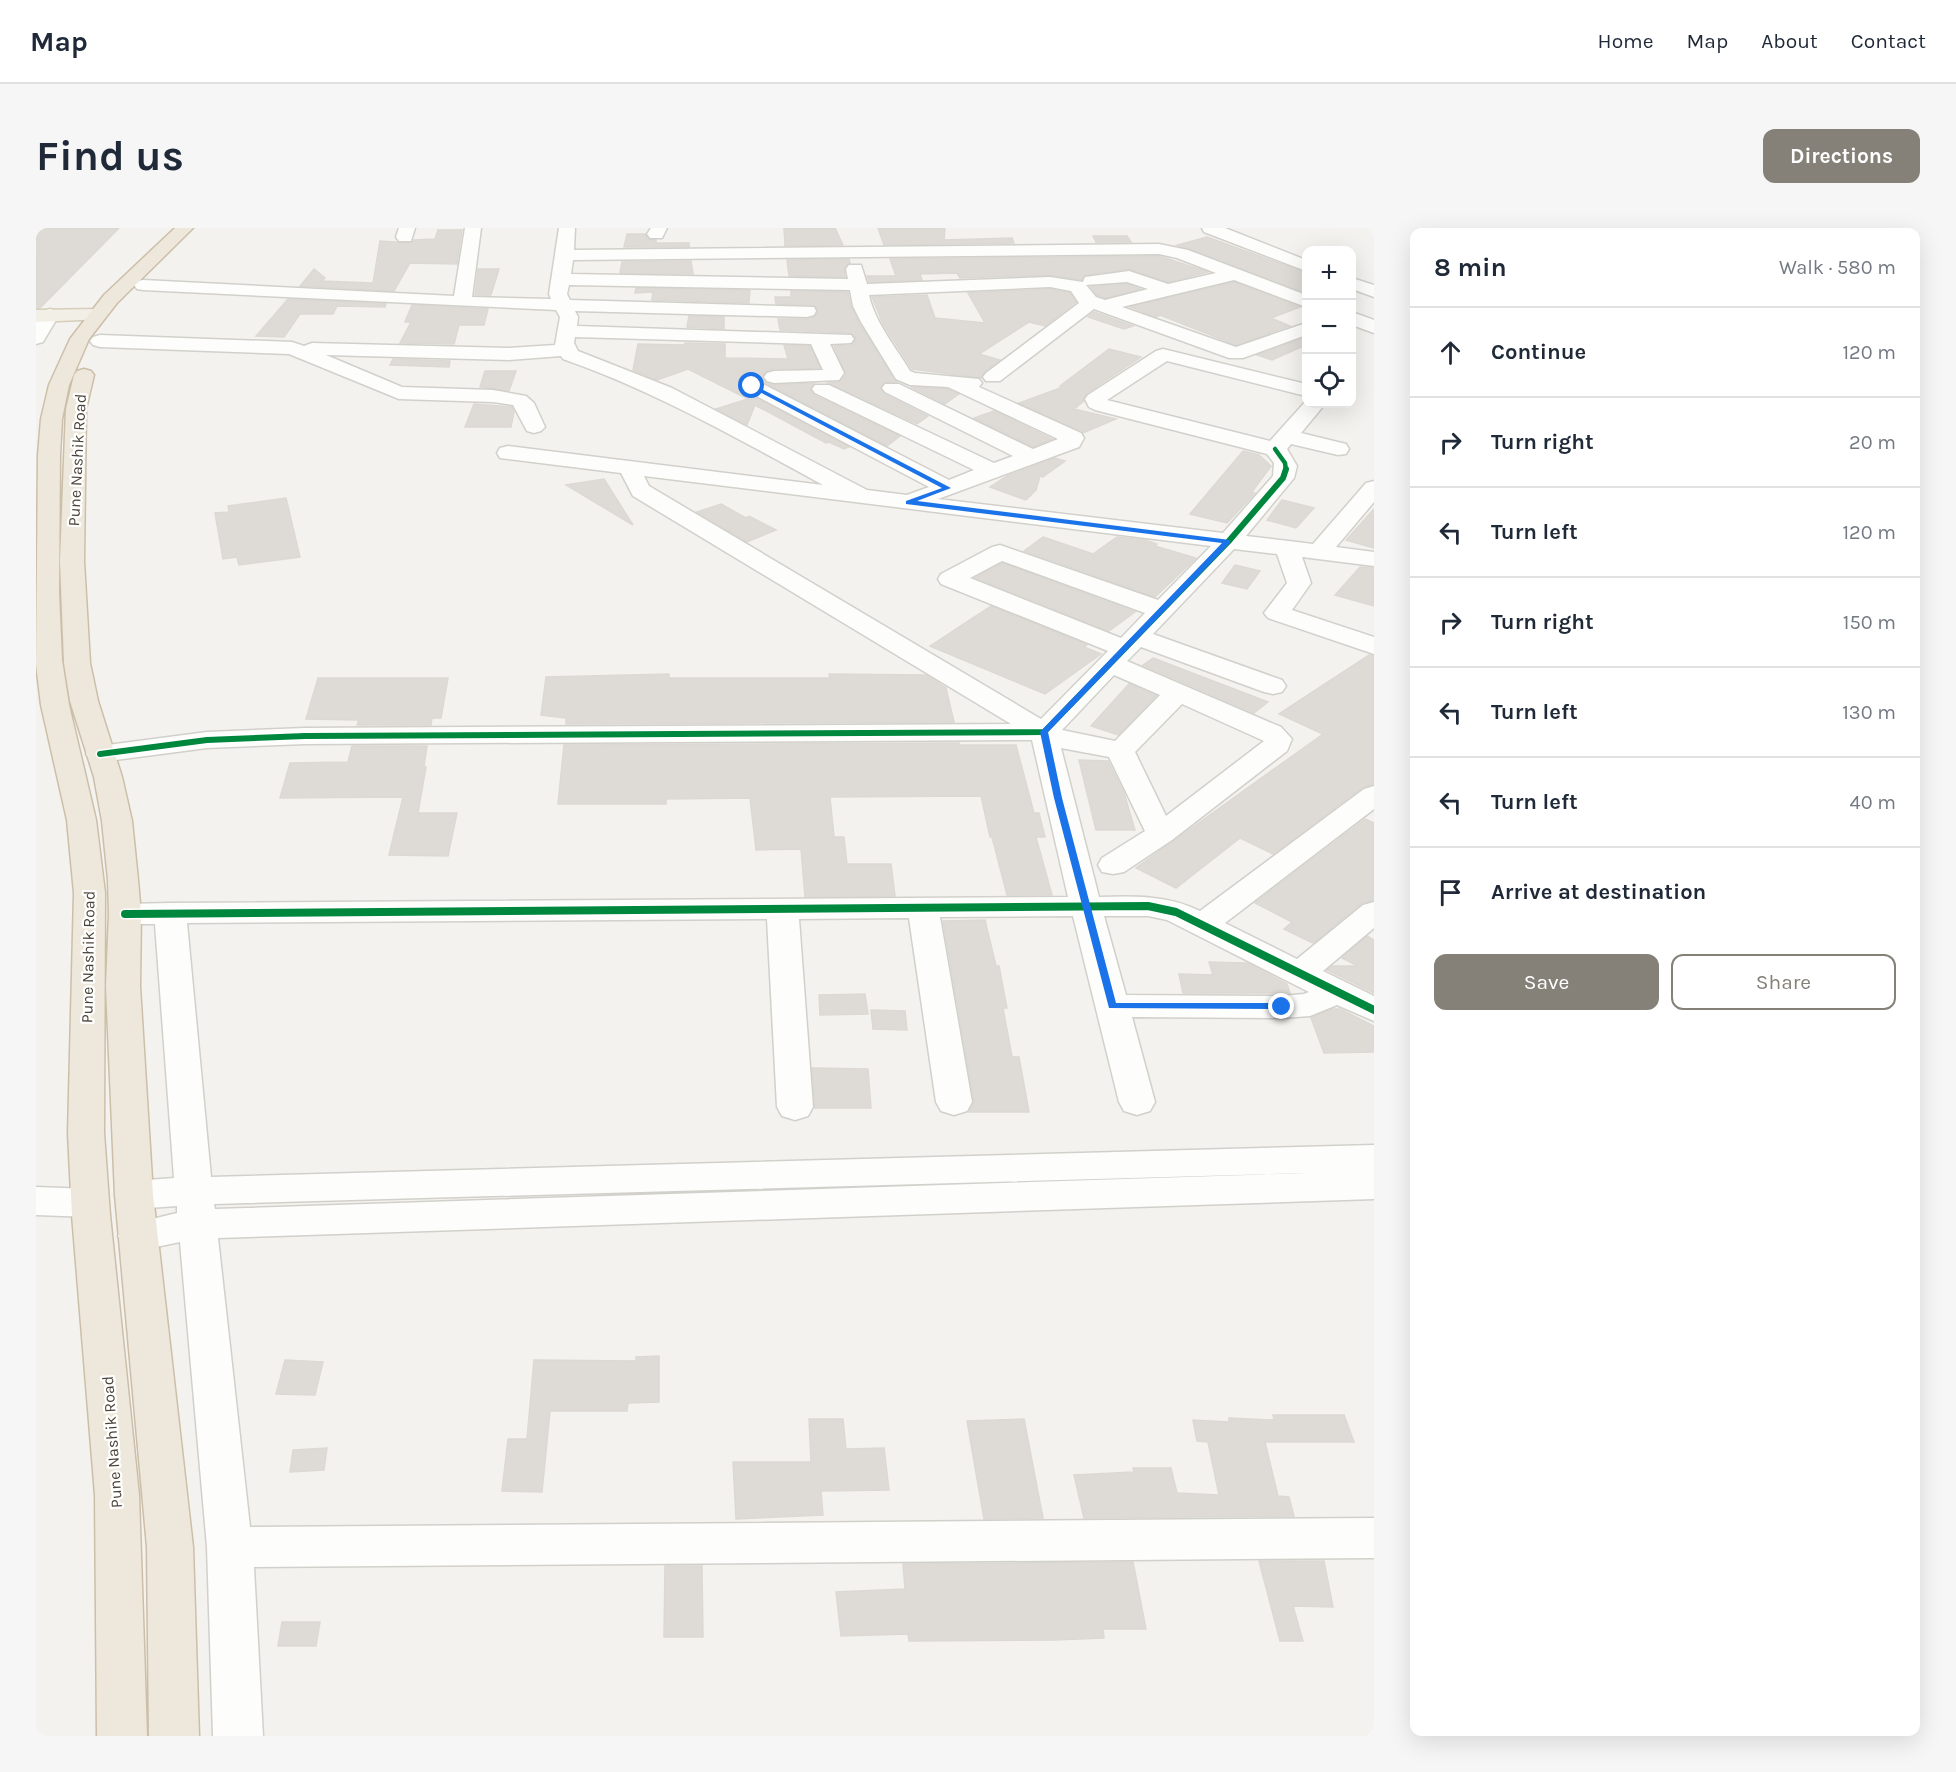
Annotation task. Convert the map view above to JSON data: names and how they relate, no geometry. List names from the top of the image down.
{
  "streets": {
    "highway": ["Pune Nashik Road"]
  },
  "page": {
    "header": "Map",
    "nav": [
      "Home",
      "Map",
      "About",
      "Contact"
    ],
    "buttons": [
      "Directions",
      ["Save", "Share"]
    ],
    "title": "Find us",
    "heading": ["8 min", "Walk · 580 m"],
    "map_buttons": ["+", "−"],
    "list": [
      ["Continue", "120 m"],
      ["Turn right", "20 m"],
      ["Turn left", "120 m"],
      ["Turn right", "150 m"],
      ["Turn left", "130 m"],
      ["Turn left", "40 m"],
      "Arrive at destination"
    ]
  }
}
